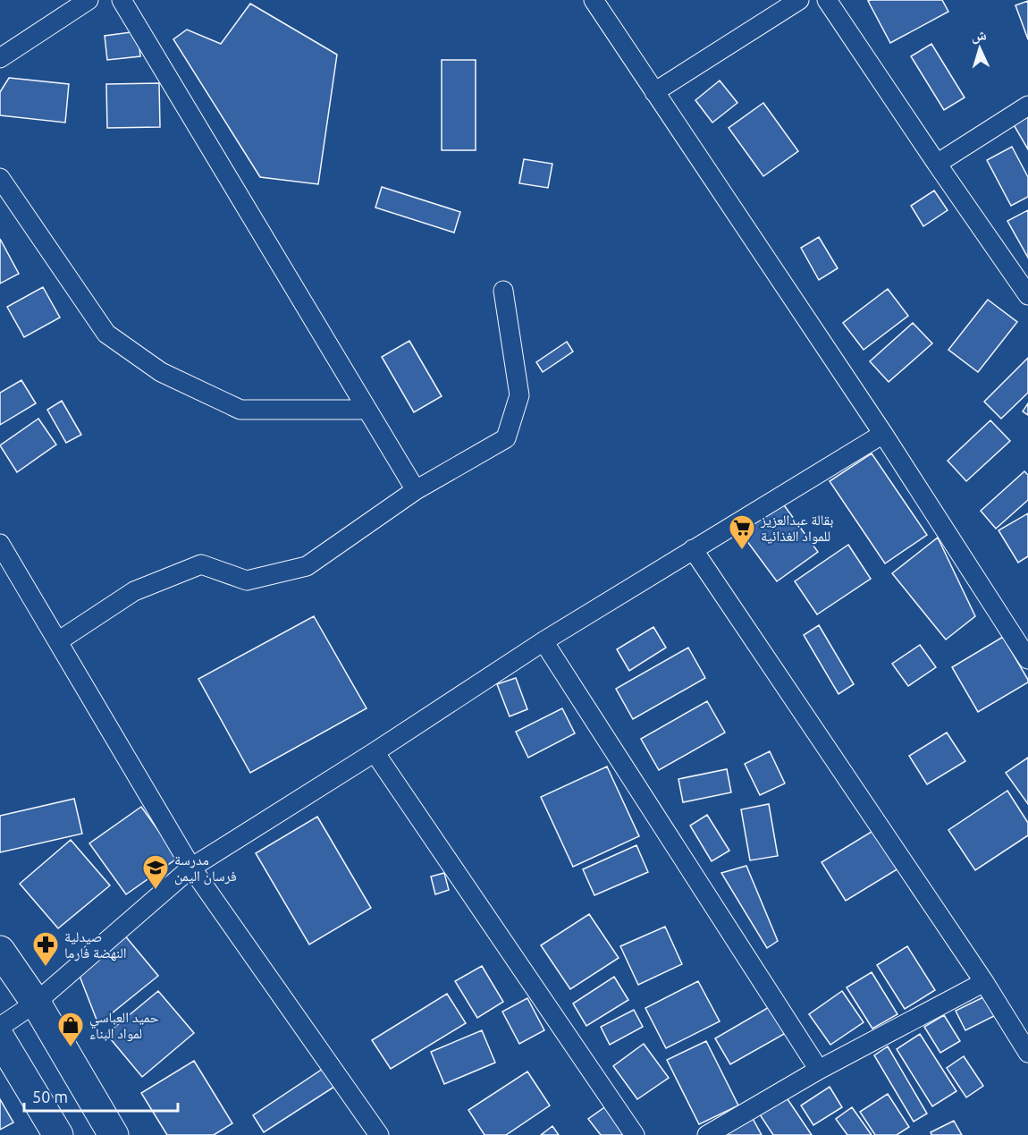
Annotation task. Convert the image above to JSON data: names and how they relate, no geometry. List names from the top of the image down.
{
  "places": {
    "supermarket": ["بقالة عبدالعزيز للمواد الغذائية"],
    "school or university": ["مدرسة فرسان اليمن"],
    "pharmacy": ["صيدلية النهضة فارما"],
    "shop": ["حميد العباسي لمواد البناء"]
  },
  "scale_bar": "50 m",
  "north": "top"
}
